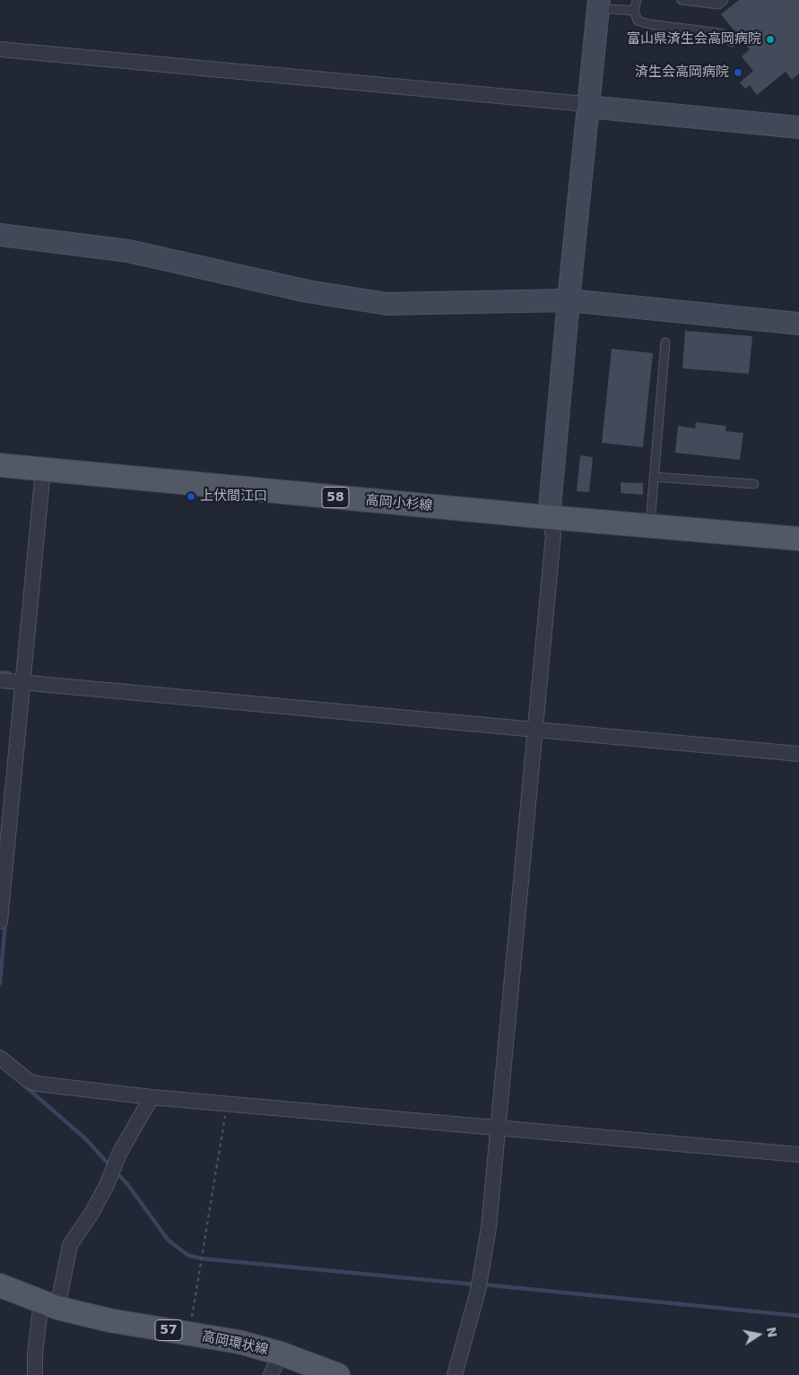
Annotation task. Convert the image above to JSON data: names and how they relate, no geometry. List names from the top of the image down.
{
  "streets": {
    "main road": [
      "58",
      "高岡小杉線",
      "57",
      "高岡環状線"
    ]
  },
  "places": ["富山県済生会高岡病院", "済生会高岡病院", "上伏間江口"],
  "north": "right"
}
